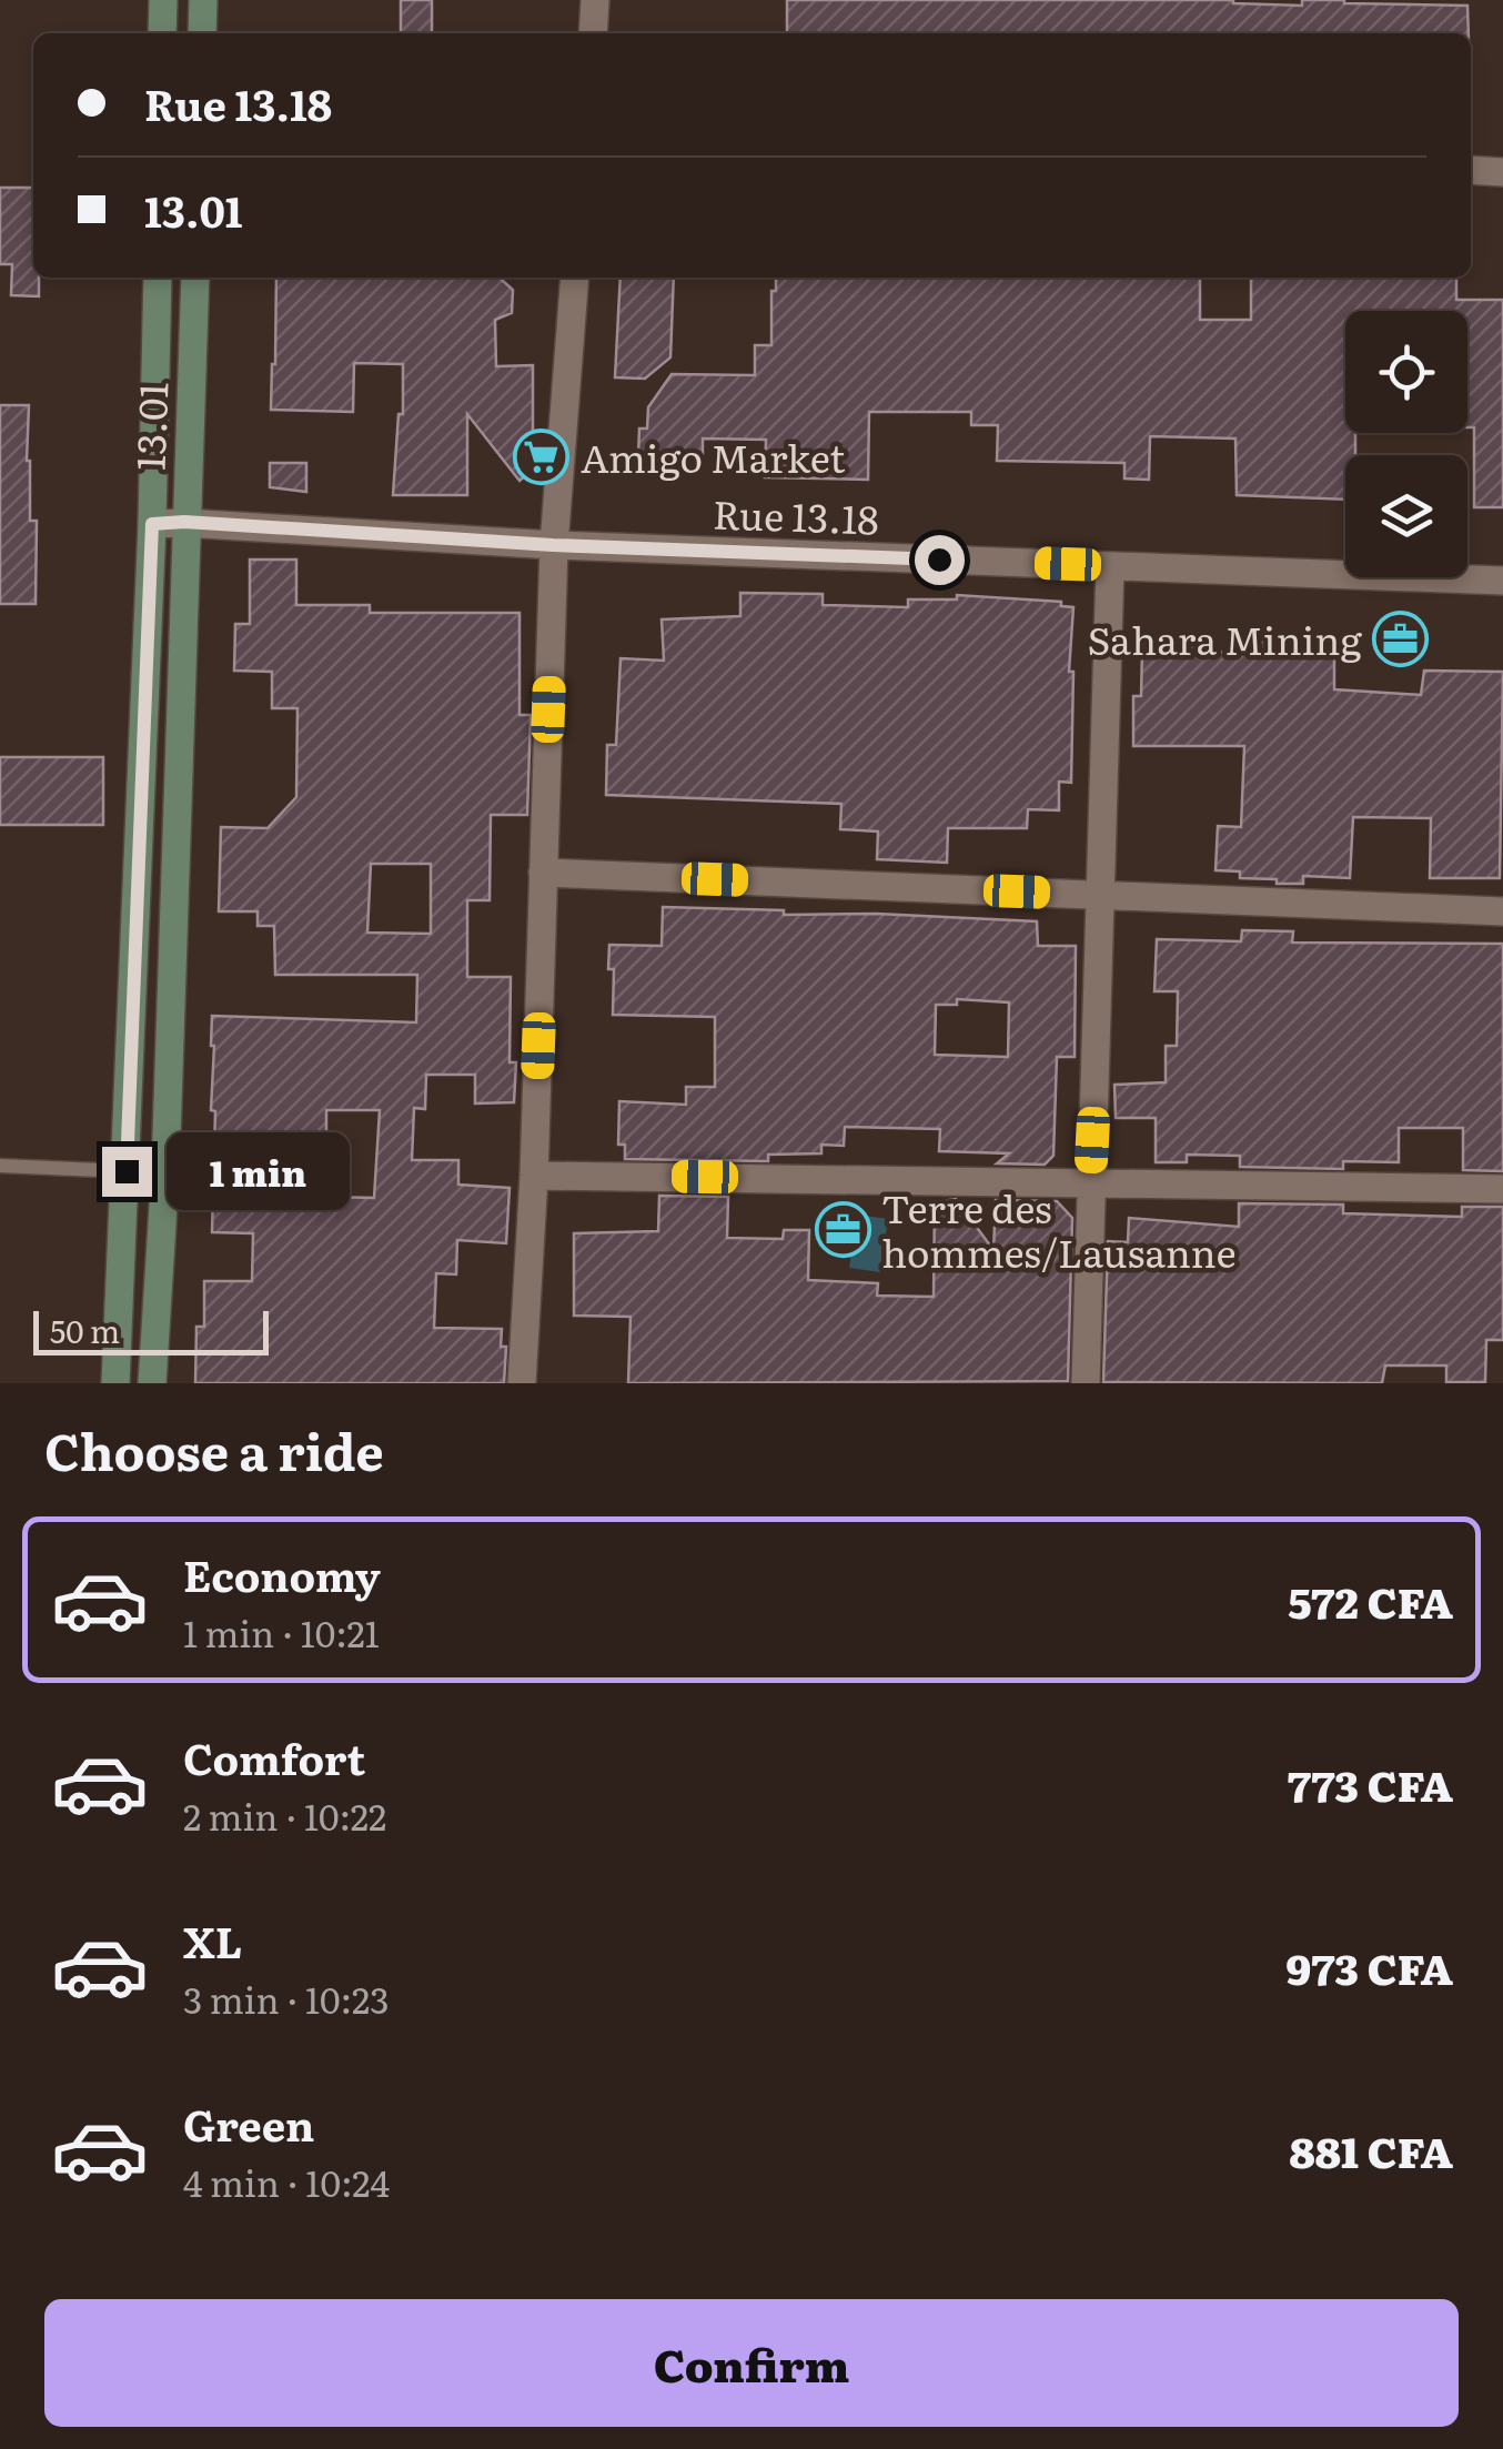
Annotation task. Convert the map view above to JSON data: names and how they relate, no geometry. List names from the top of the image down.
{
  "streets": {
    "street": ["13.01", "Rue 13.18"]
  },
  "crossings": [
    ["13.01", "Rue 13.18"]
  ],
  "places": {
    "supermarket": ["Amigo Market"],
    "office": ["Sahara Mining", "Terre des hommes/Lausanne"]
  },
  "scale_bar": "50 m",
  "page": {
    "banner": ["Rue 13.18", "13.01"],
    "bubble": "1 min",
    "scale": "50 m",
    "heading": "Choose a ride",
    "list": [
      {
        "name": "Economy",
        "note": "1 min · 10:21",
        "value": "572 CFA"
      },
      {
        "name": "Comfort",
        "note": "2 min · 10:22",
        "value": "773 CFA"
      },
      {
        "name": "XL",
        "note": "3 min · 10:23",
        "value": "973 CFA"
      },
      {
        "name": "Green",
        "note": "4 min · 10:24",
        "value": "881 CFA"
      }
    ],
    "buttons": "Confirm"
  }
}
